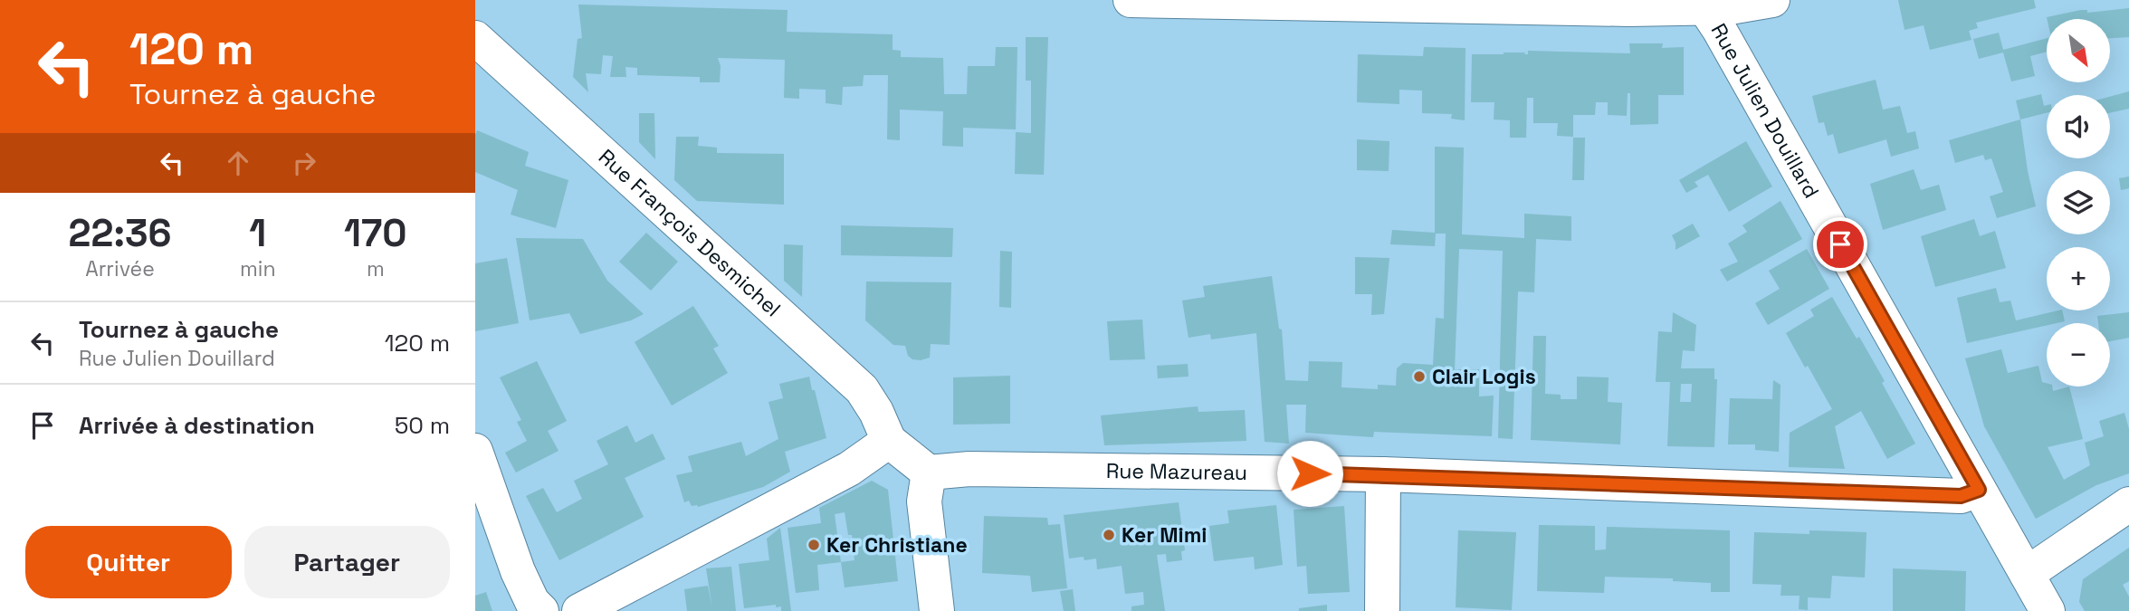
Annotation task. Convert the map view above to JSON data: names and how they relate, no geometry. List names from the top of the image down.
{
  "streets": {
    "street": ["Rue Julien Douillard", "Rue François Desmichel", "Rue Mazureau"]
  },
  "crossings": [
    ["Rue Julien Douillard", "Rue Mazureau"]
  ],
  "places": ["Clair Logis", "Ker Mimi", "Ker Christiane"],
  "north": "bottom right",
  "page": {
    "turn": ["120 m", "Tournez à gauche"],
    "map_buttons": ["+", "−"],
    "eta": [
      "22:36",
      "Arrivée",
      "1",
      "min",
      "170",
      "m"
    ],
    "list": [
      {
        "name": "Tournez à gauche",
        "note": "Rue Julien Douillard",
        "value": "120 m"
      },
      {
        "name": "Arrivée à destination",
        "value": "50 m"
      }
    ],
    "buttons": ["Quitter", "Partager"]
  }
}
